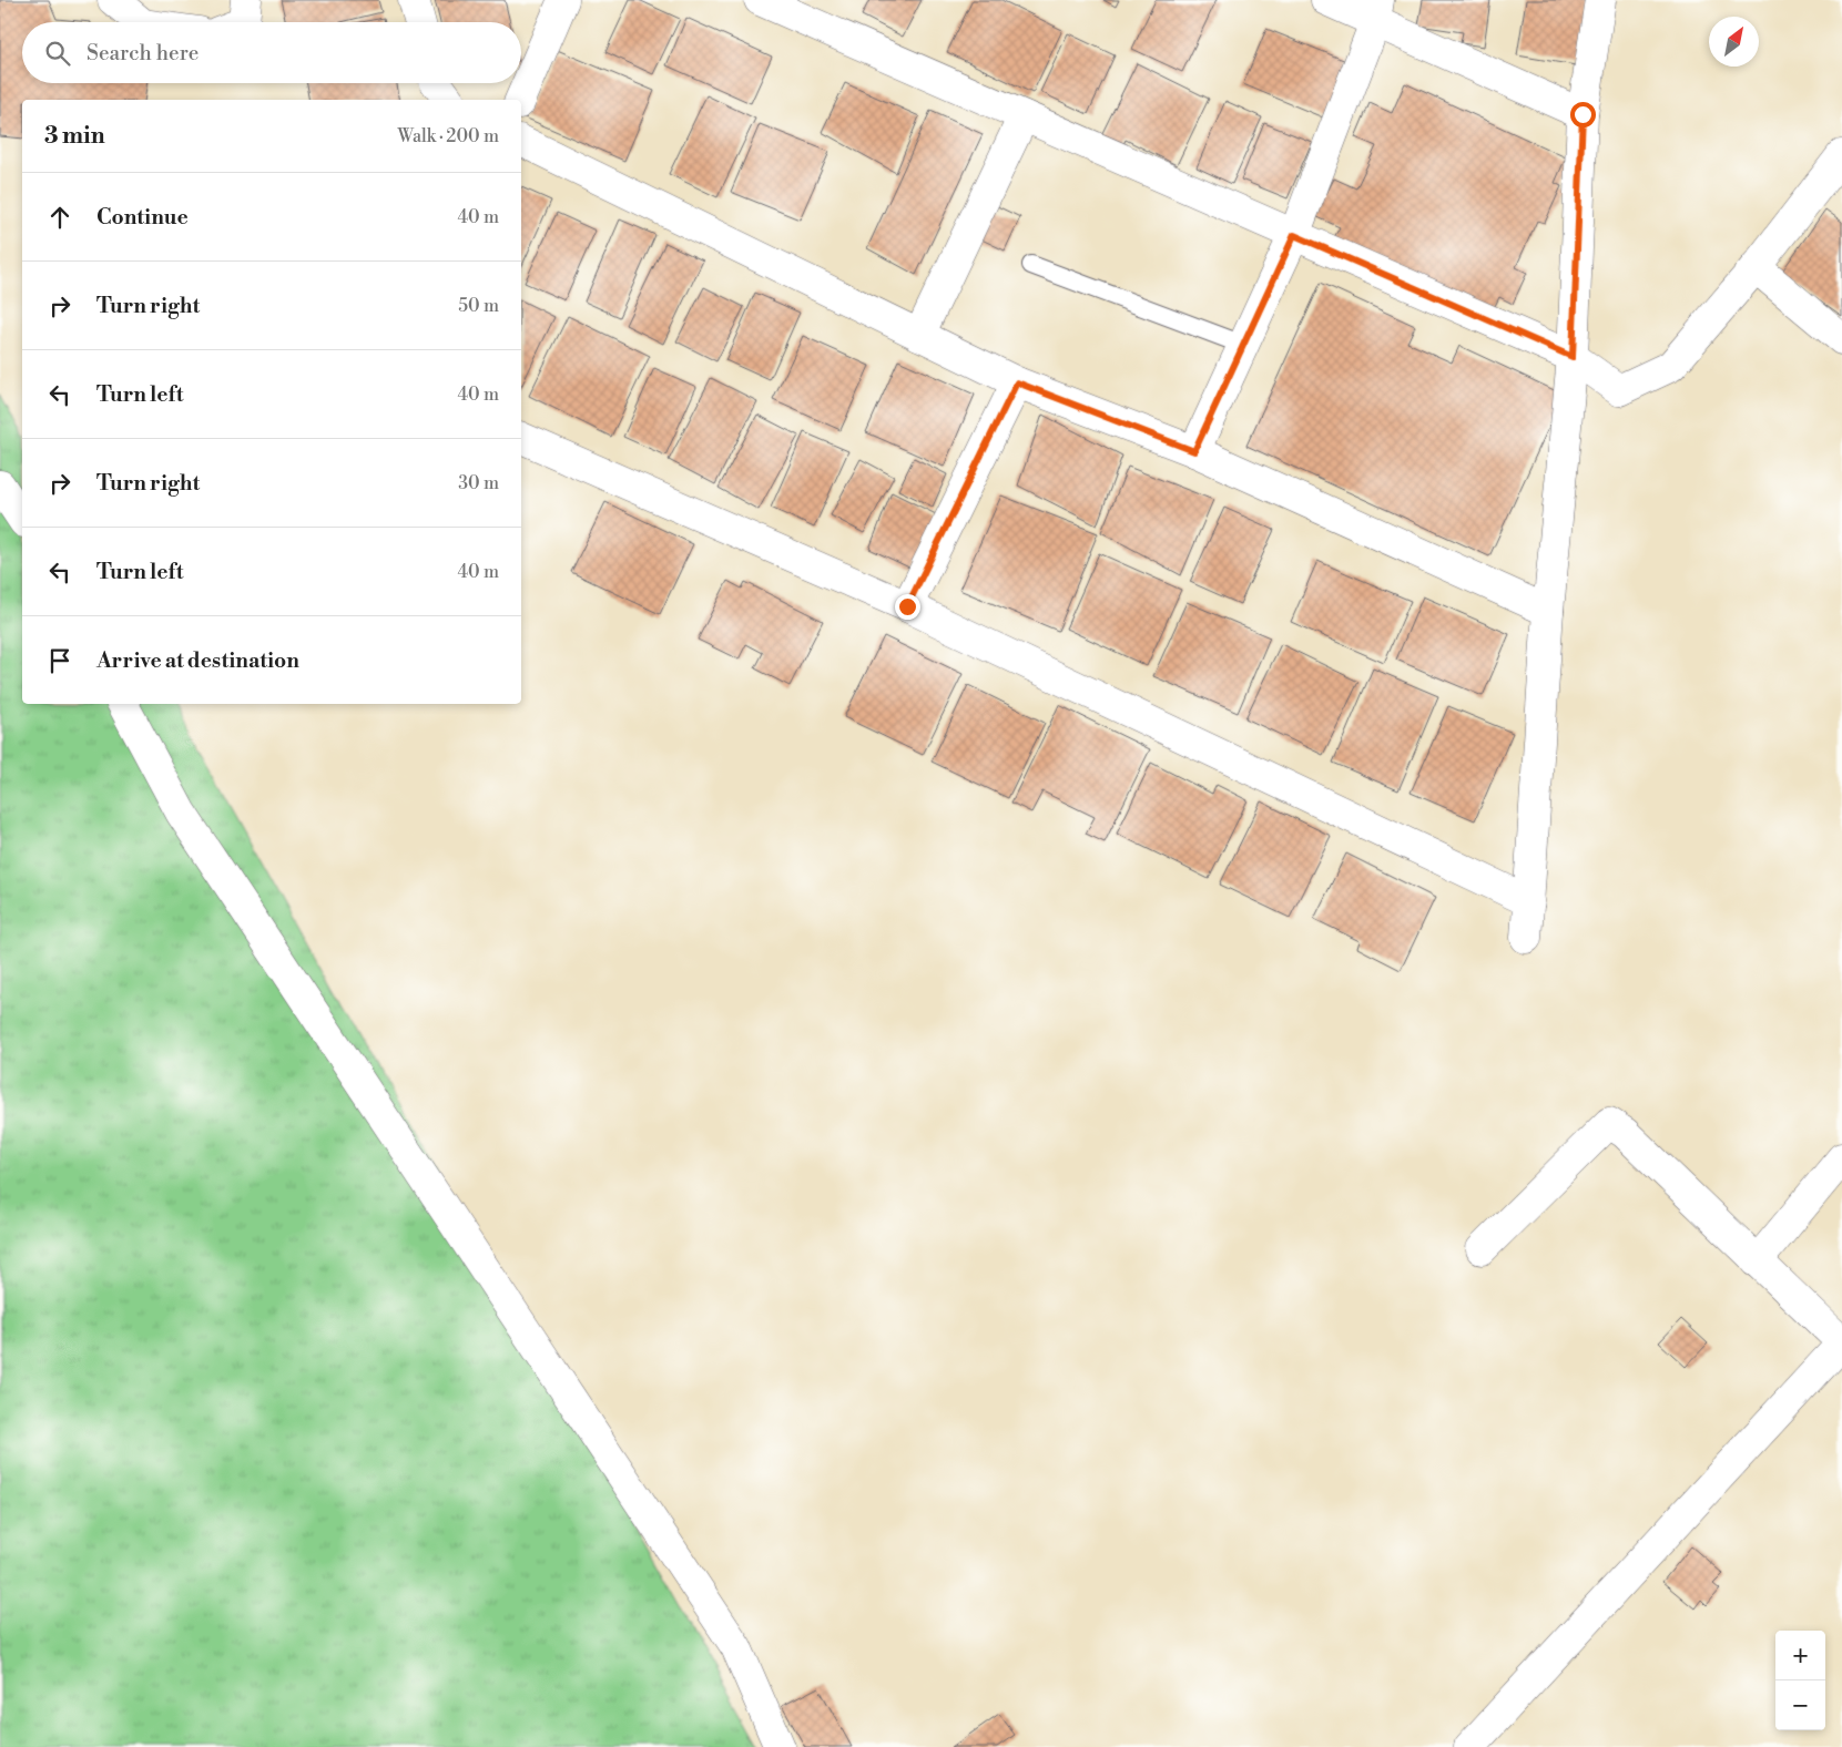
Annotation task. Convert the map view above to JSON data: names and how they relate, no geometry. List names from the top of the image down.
{
  "north": "top right",
  "page": {
    "search": "Search here",
    "heading": ["3 min", "Walk · 200 m"],
    "list": [
      ["Continue", "40 m"],
      ["Turn right", "50 m"],
      ["Turn left", "40 m"],
      ["Turn right", "30 m"],
      ["Turn left", "40 m"],
      "Arrive at destination"
    ],
    "map_buttons": ["+", "−"]
  }
}
